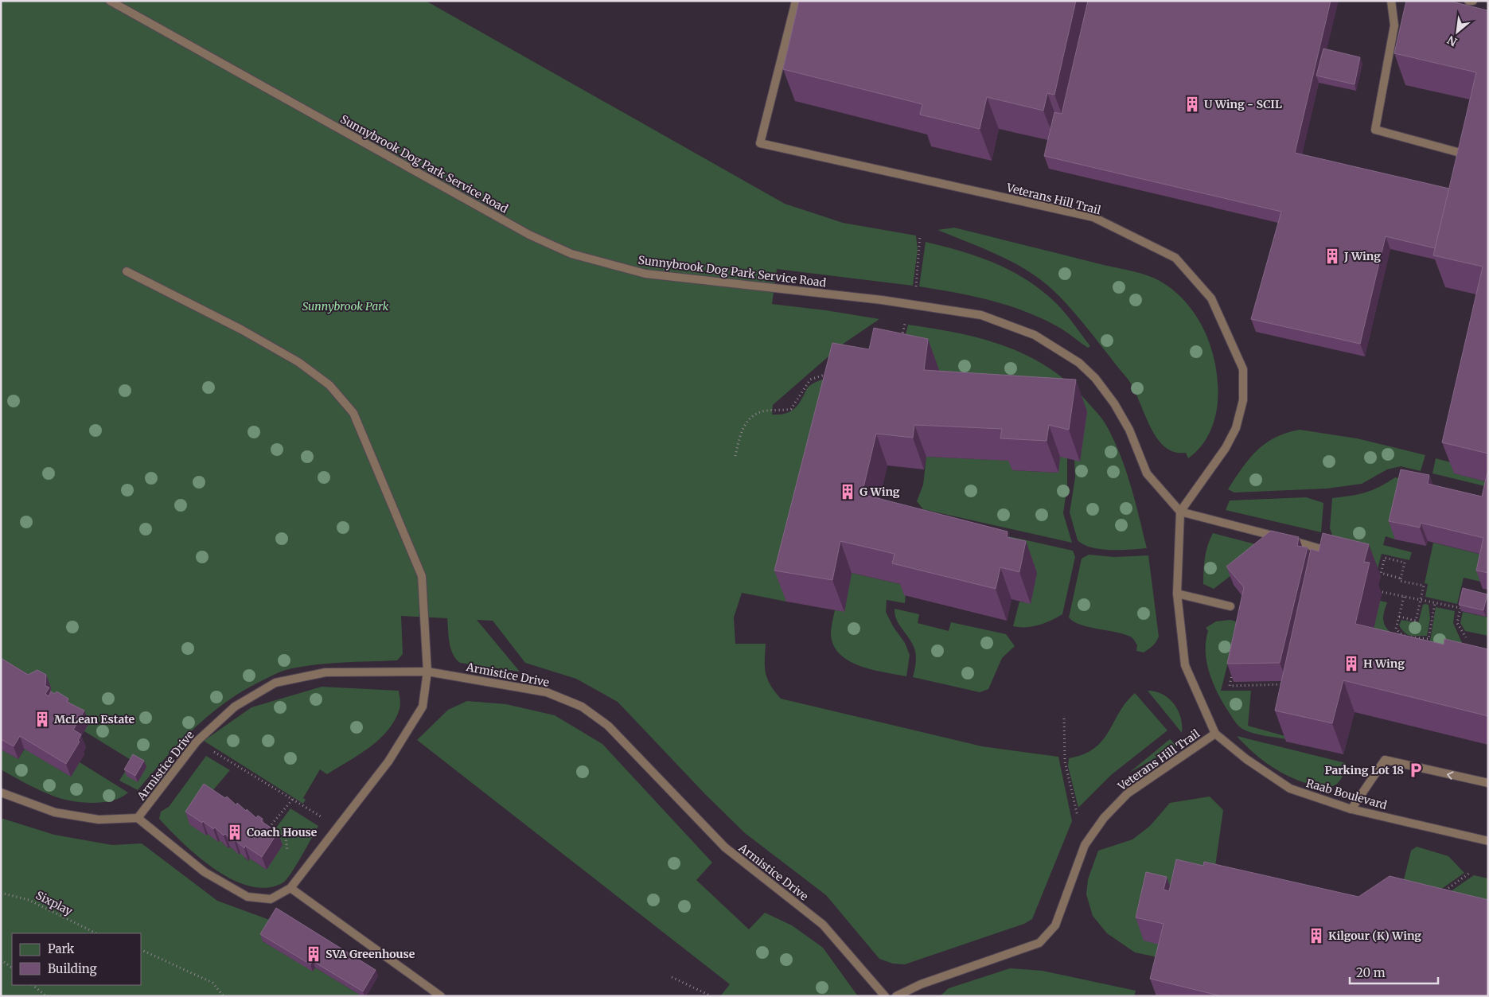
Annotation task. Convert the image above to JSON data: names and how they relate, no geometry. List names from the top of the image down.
{
  "streets": {
    "lane": [
      "Sunnybrook Dog Park Service Road",
      "Veterans Hill Trail",
      "Armistice Drive",
      "Raab Boulevard"
    ],
    "path": ["Sixplay"]
  },
  "crossings": [
    ["Sunnybrook Dog Park Service Road", "Veterans Hill Trail"],
    ["Veterans Hill Trail", "Raab Boulevard"]
  ],
  "parks": ["Sunnybrook Park"],
  "places": {
    "building": [
      "U Wing - SCIL",
      "J Wing",
      "G Wing",
      "H Wing",
      "McLean Estate",
      "Coach House",
      "Kilgour (K) Wing",
      "SVA Greenhouse"
    ],
    "parking": ["Parking Lot 18"]
  },
  "legend": ["Park", "Building"],
  "scale_bar": "20 m",
  "north": "bottom left"
}
